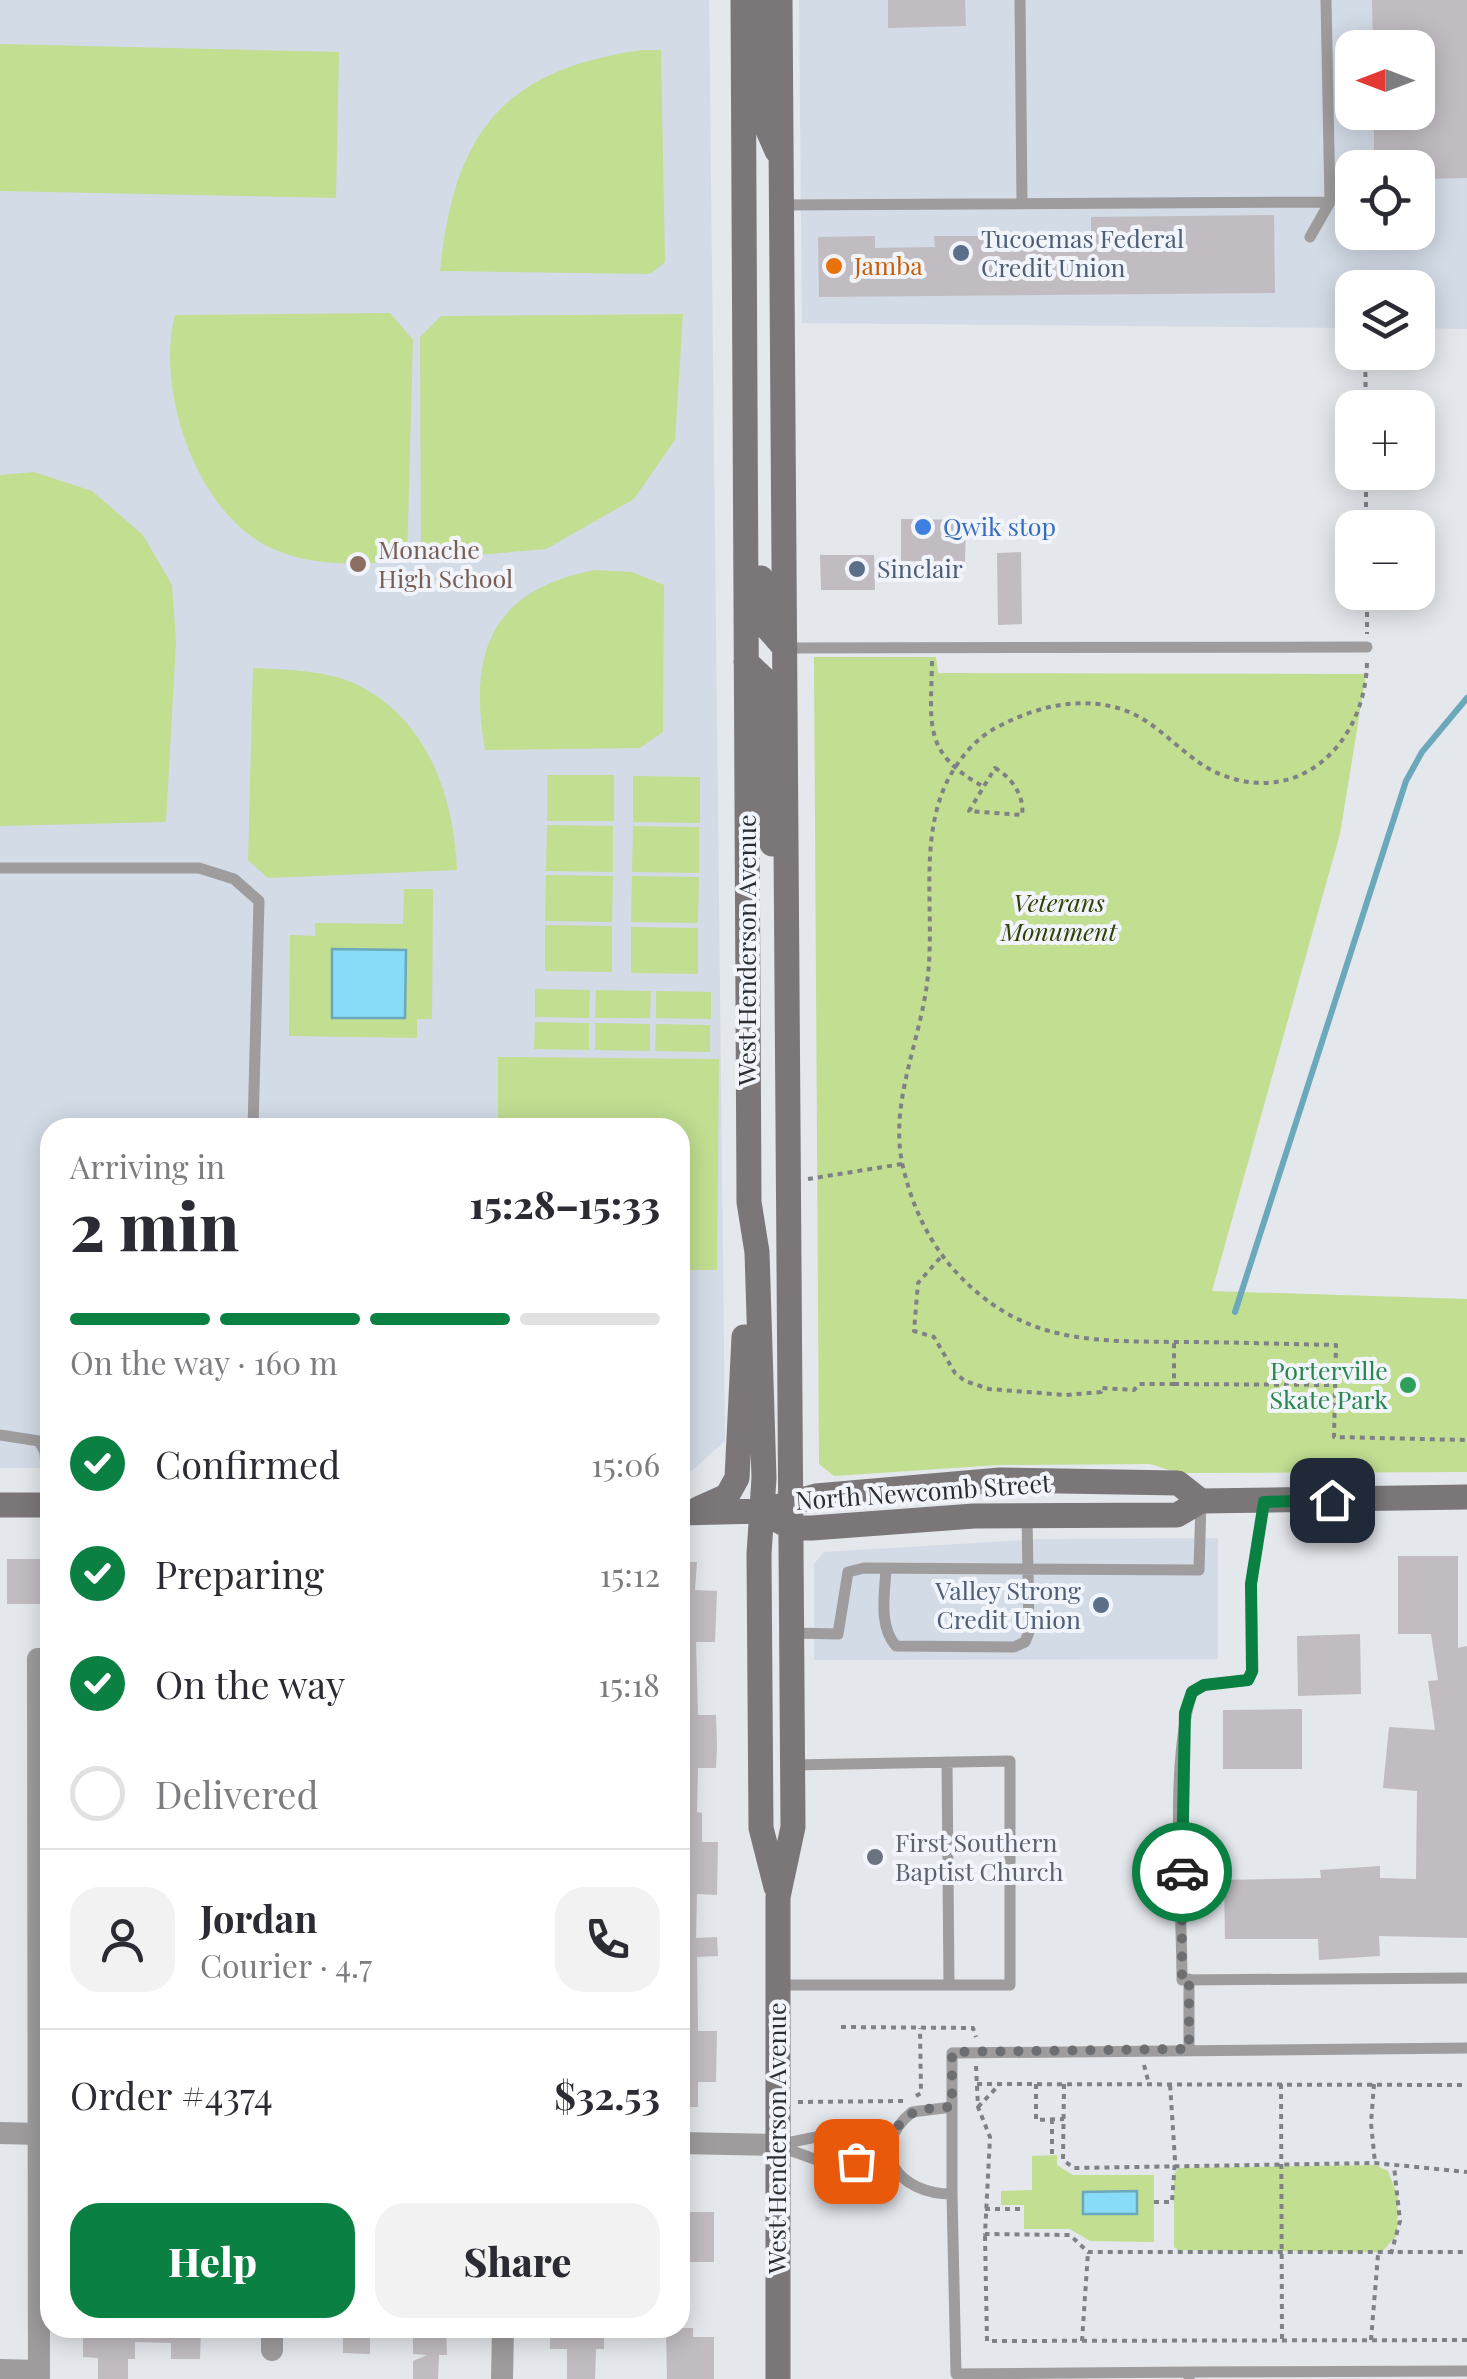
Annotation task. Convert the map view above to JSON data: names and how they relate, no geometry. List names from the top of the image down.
{
  "streets": {
    "main road": ["West Henderson Avenue", "North Newcomb Street"]
  },
  "crossings": [
    ["West Henderson Avenue", "North Newcomb Street"]
  ],
  "parks": ["Veterans Monument"],
  "places": [
    "Tucoemas Federal Credit Union",
    "Jamba",
    "Qwik stop",
    "Monache High School",
    "Sinclair",
    "Porterville Skate Park",
    "Valley Strong Credit Union",
    "First Southern Baptist Church"
  ],
  "north": "left",
  "page": {
    "map_buttons": ["+", "−"],
    "heading": ["2 min", "Arriving in", "15:28–15:33"],
    "panel": [
      "Jordan",
      "Courier · 4.7",
      "Order #4374",
      "$32.53"
    ],
    "bar": "On the way · 160 m",
    "list": [
      ["Confirmed", "15:06"],
      ["Preparing", "15:12"],
      ["On the way", "15:18"],
      "Delivered"
    ],
    "buttons": ["Help", "Share"]
  }
}
